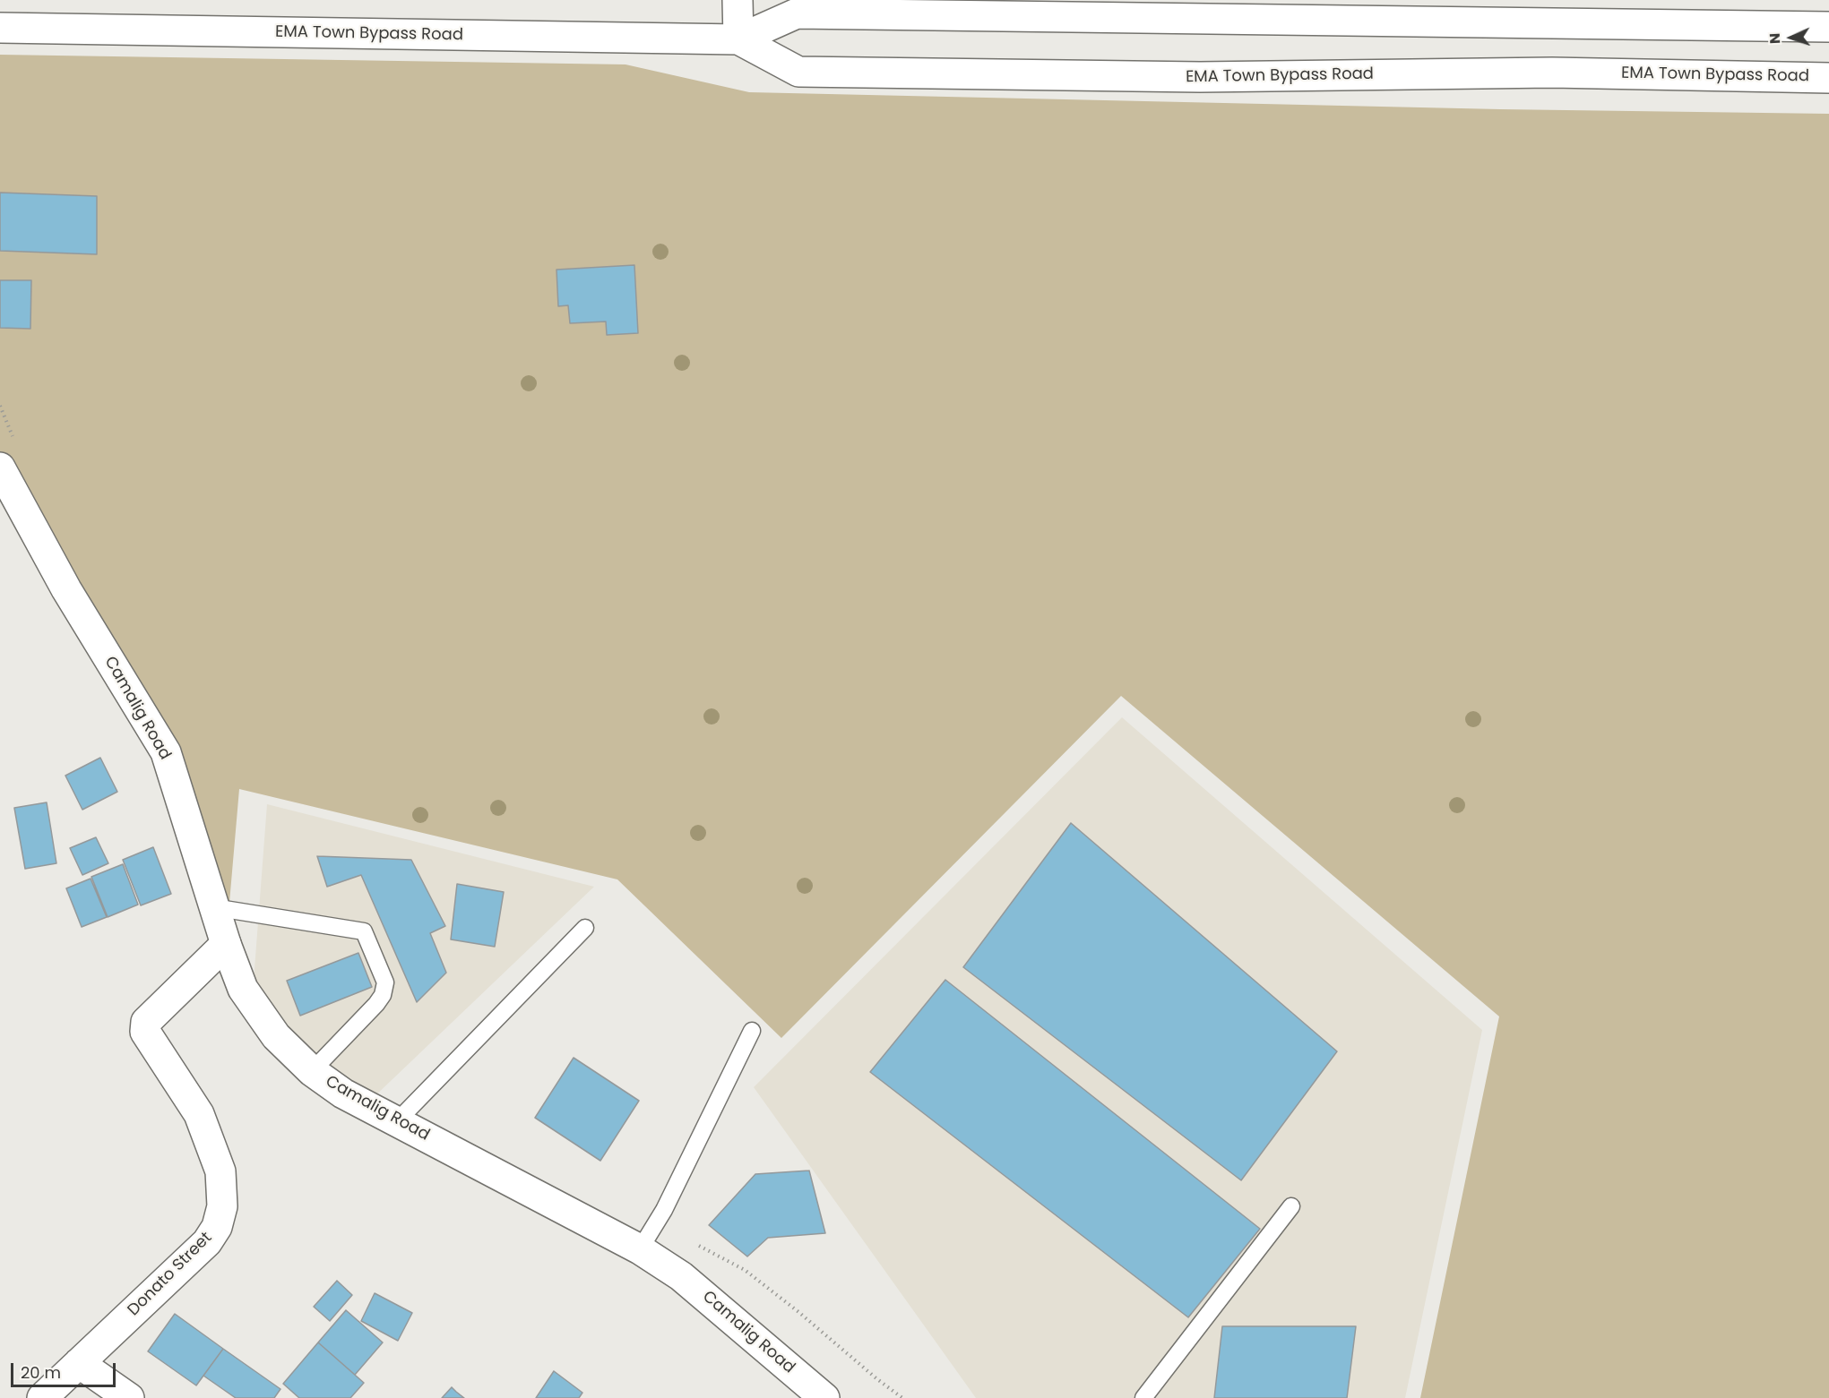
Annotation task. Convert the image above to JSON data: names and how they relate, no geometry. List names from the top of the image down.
{
  "streets": {
    "street": ["EMA Town Bypass Road", "Camalig Road", "Donato Street"]
  },
  "crossings": [
    ["Camalig Road", "Donato Street"]
  ],
  "scale_bar": "20 m",
  "north": "left"
}
